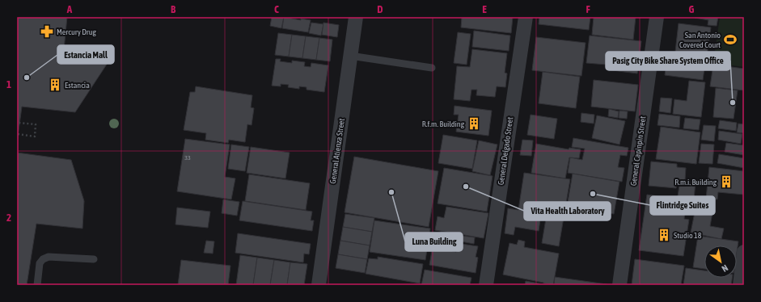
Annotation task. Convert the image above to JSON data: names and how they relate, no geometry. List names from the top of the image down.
{
  "streets": {
    "street": ["General Atienza Street", "General Delgado Street", "General Capinpin Street"]
  },
  "places": {
    "pharmacy": ["Mercury Drug"],
    "sports": ["San Antonio Covered Court"],
    "other": [
      "Estancia Mall",
      "Pasig City Bike Share System Office",
      "Vita Health Laboratory",
      "Luna Building",
      "Flintridge Suites"
    ],
    "building": [
      "Estancia",
      "R.f.m. Building",
      "R.m.i. Building",
      "Studio 18"
    ]
  },
  "house_numbers": ["33"],
  "north": "bottom right",
  "grid": {
    "columns": [
      "A",
      "B",
      "C",
      "D",
      "E",
      "F",
      "G"
    ],
    "rows": ["1", "2"]
  }
}
